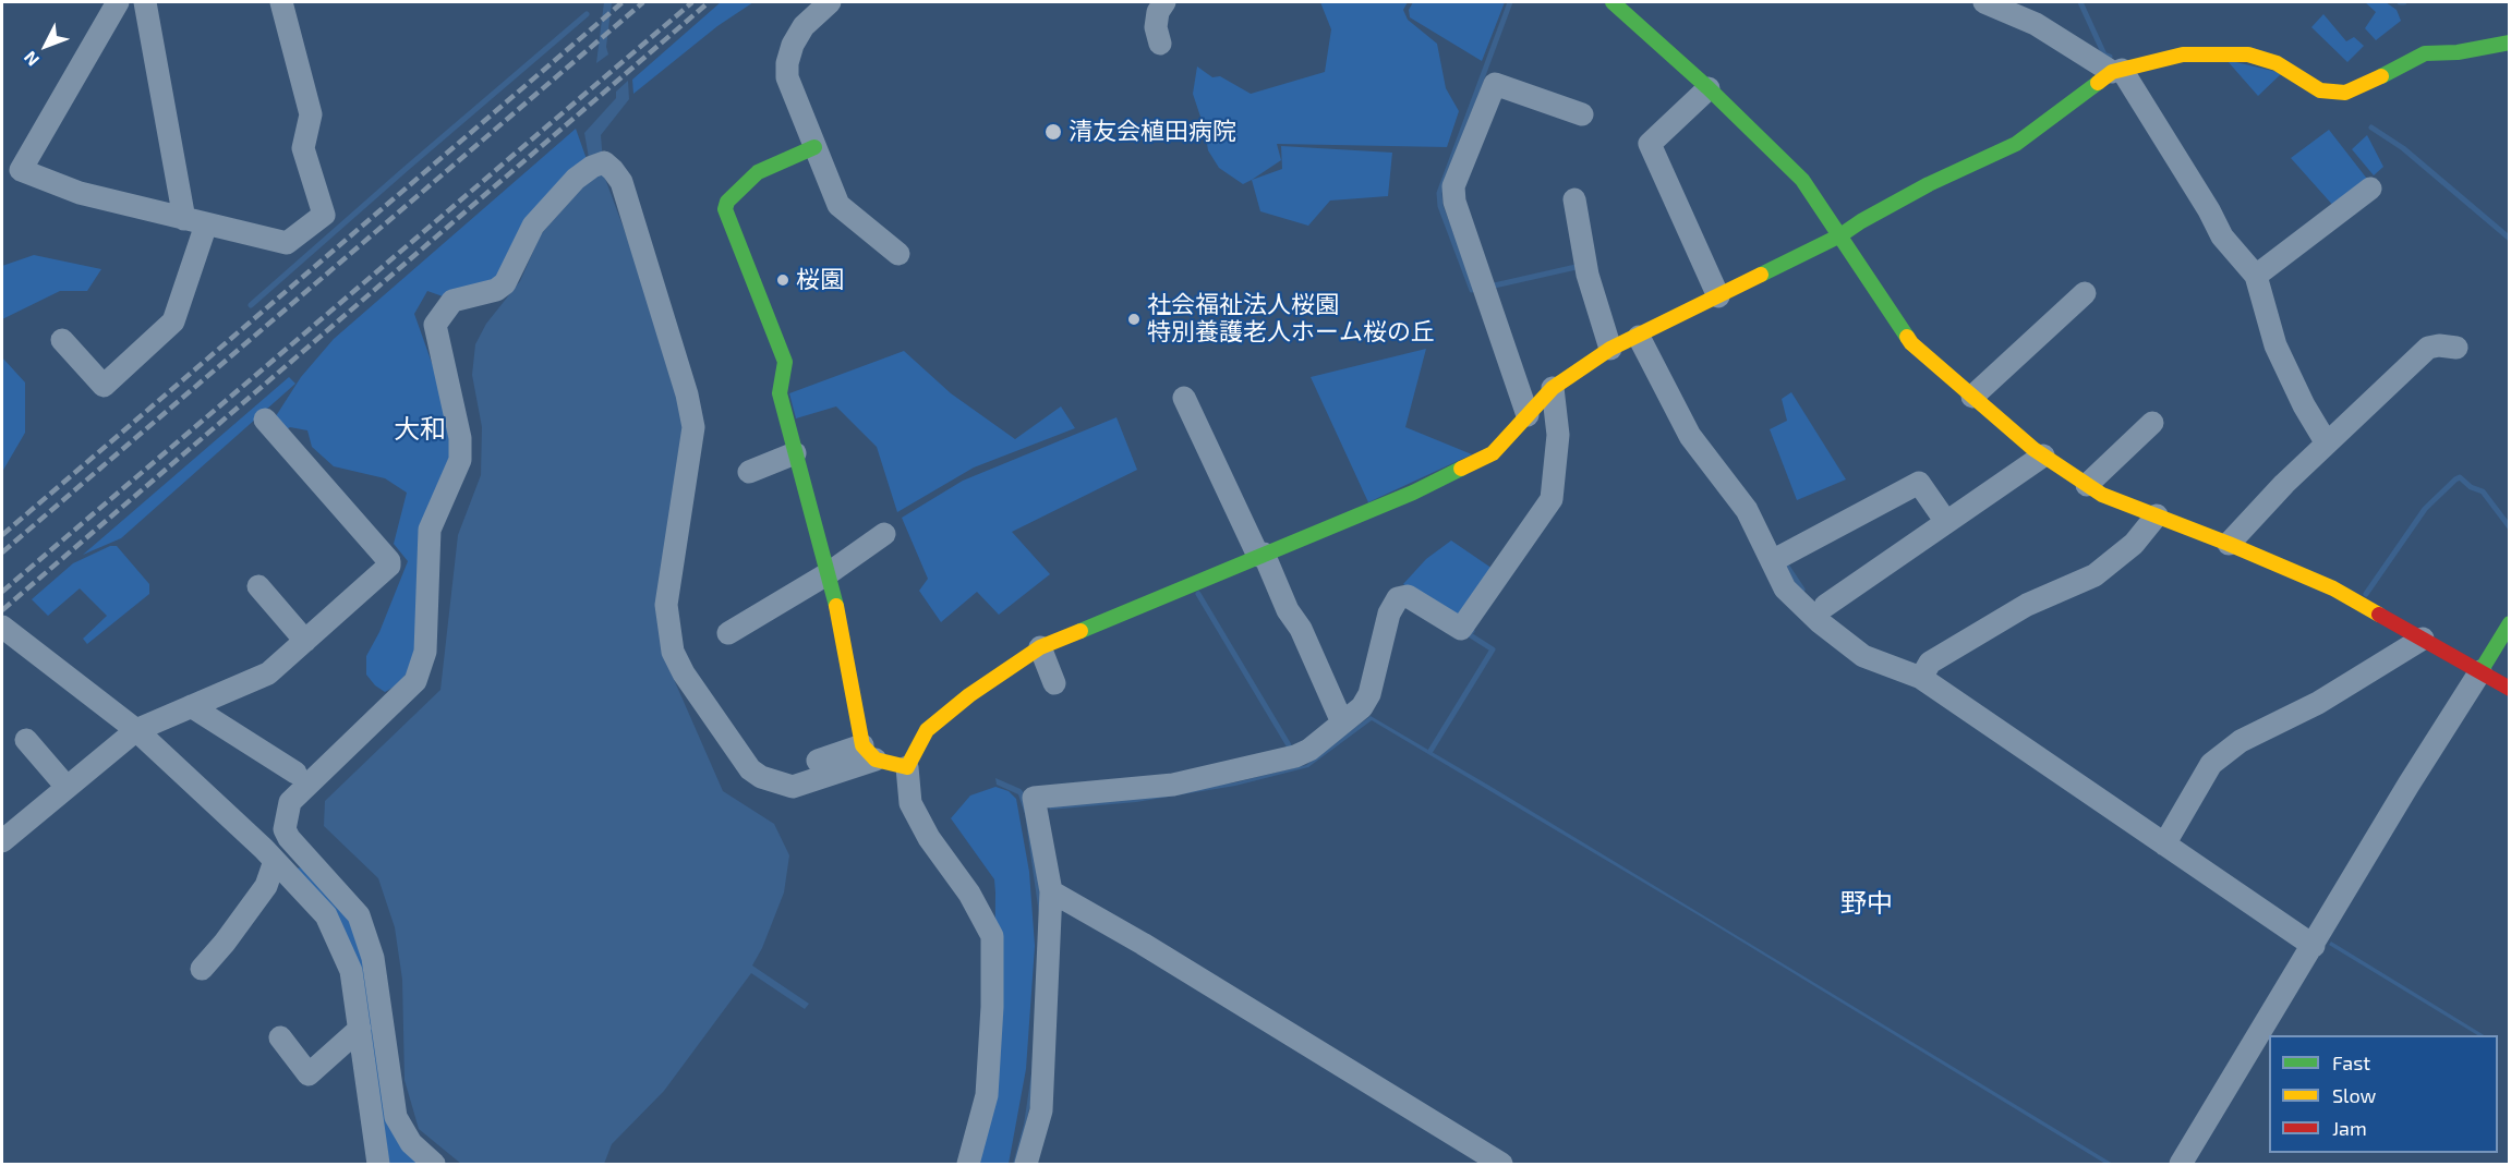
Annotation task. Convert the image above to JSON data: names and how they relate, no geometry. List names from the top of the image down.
{
  "districts": ["大和", "野中"],
  "places": ["清友会植田病院", "桜園", "社会福祉法人桜園 特別養護老人ホーム桜の丘"],
  "legend": ["Fast", "Slow", "Jam"],
  "north": "bottom left"
}
